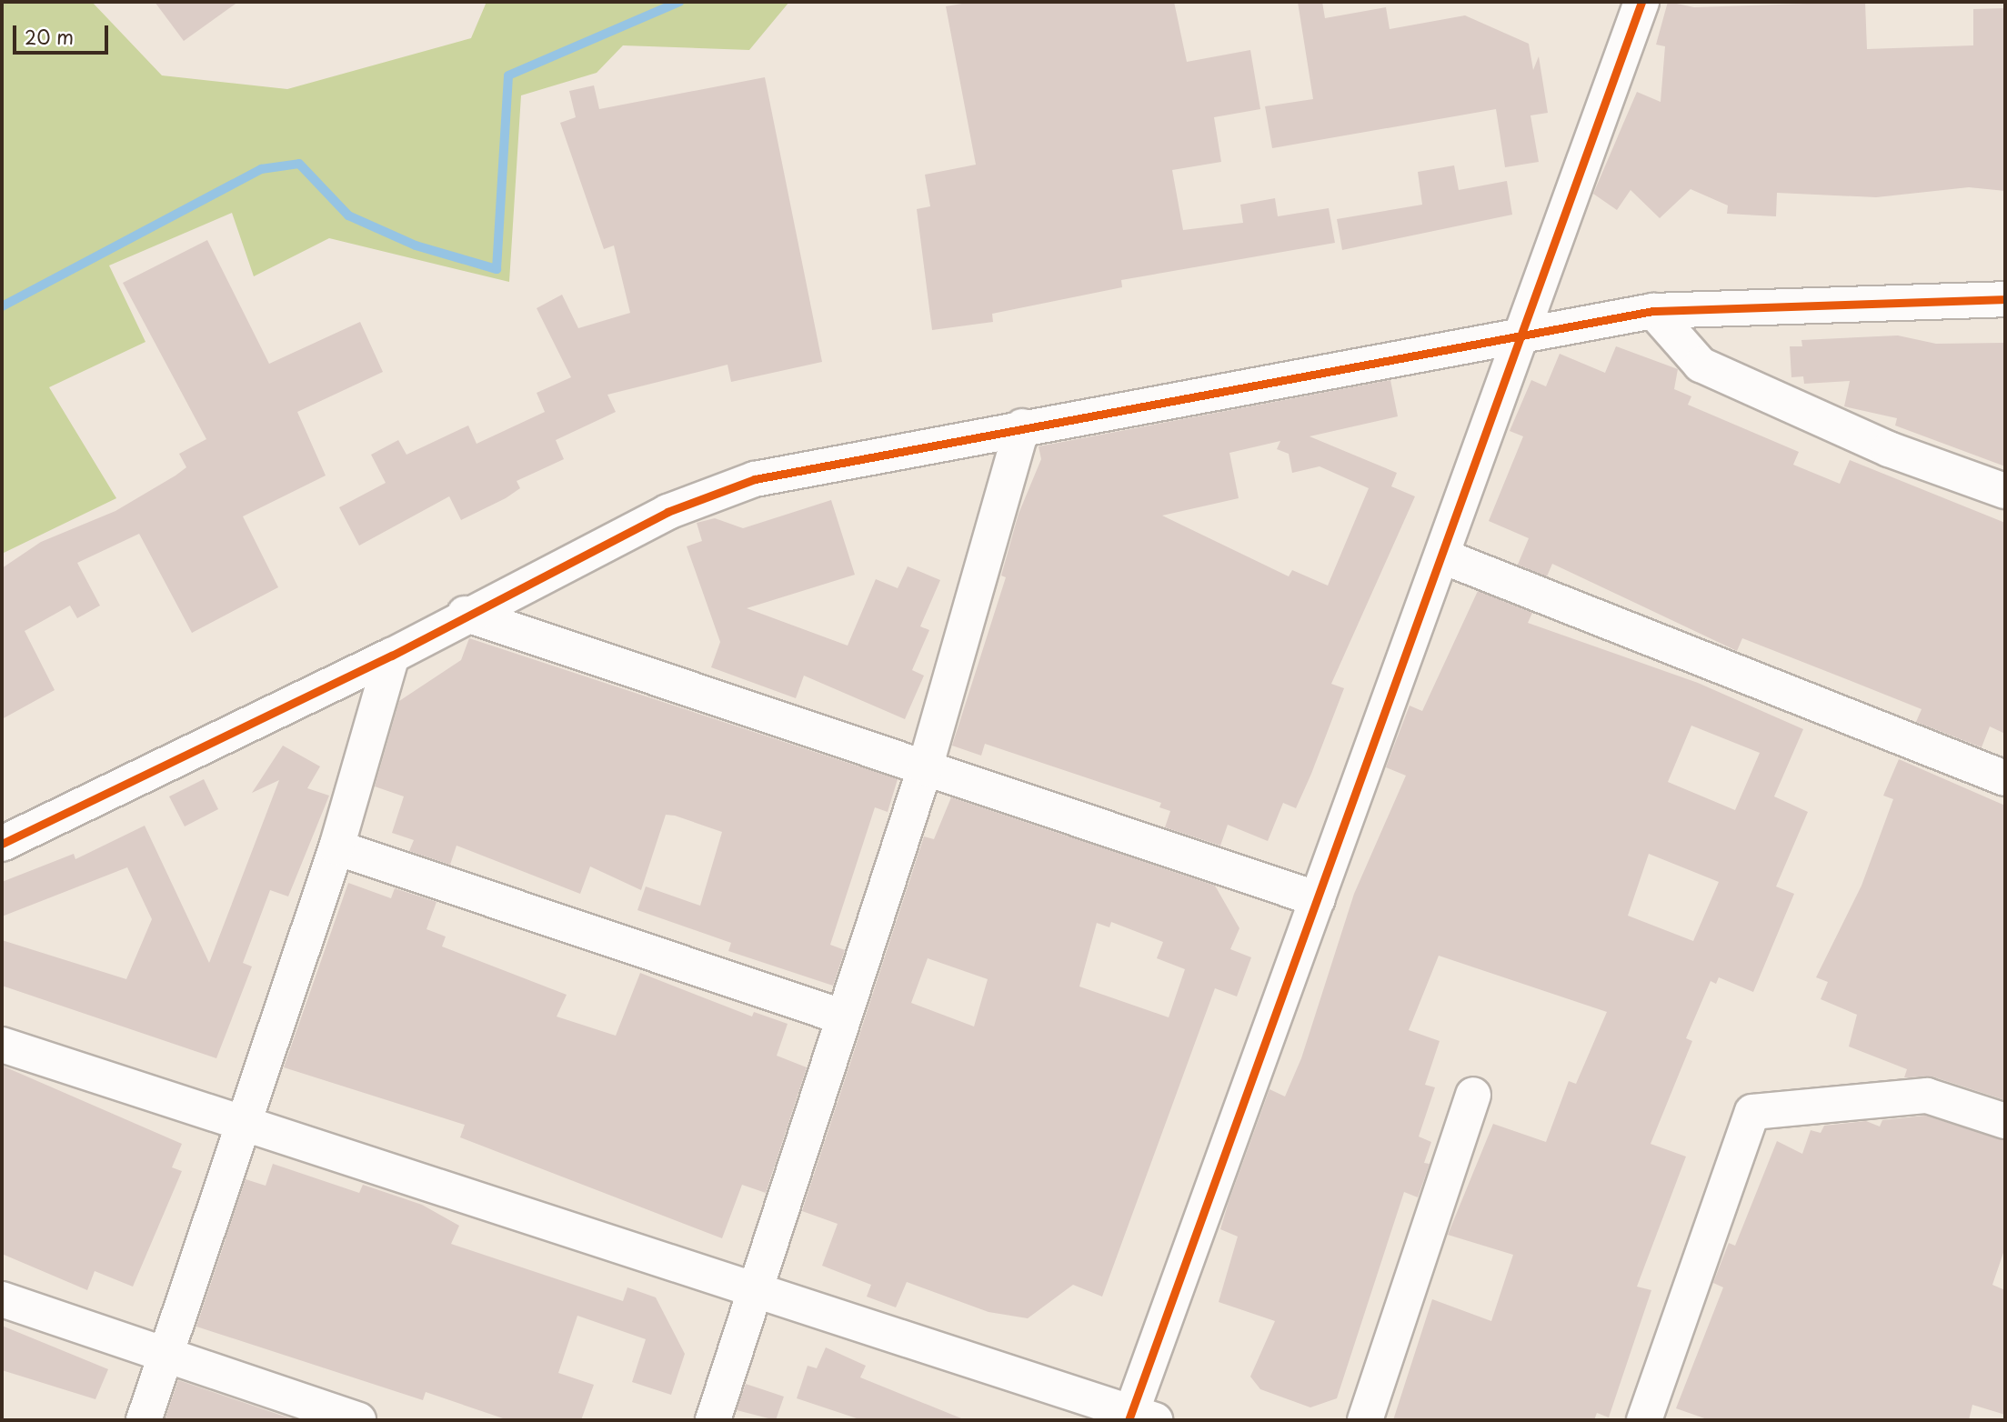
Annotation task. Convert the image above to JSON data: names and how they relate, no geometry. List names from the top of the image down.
{
  "scale_bar": "20 m"
}
